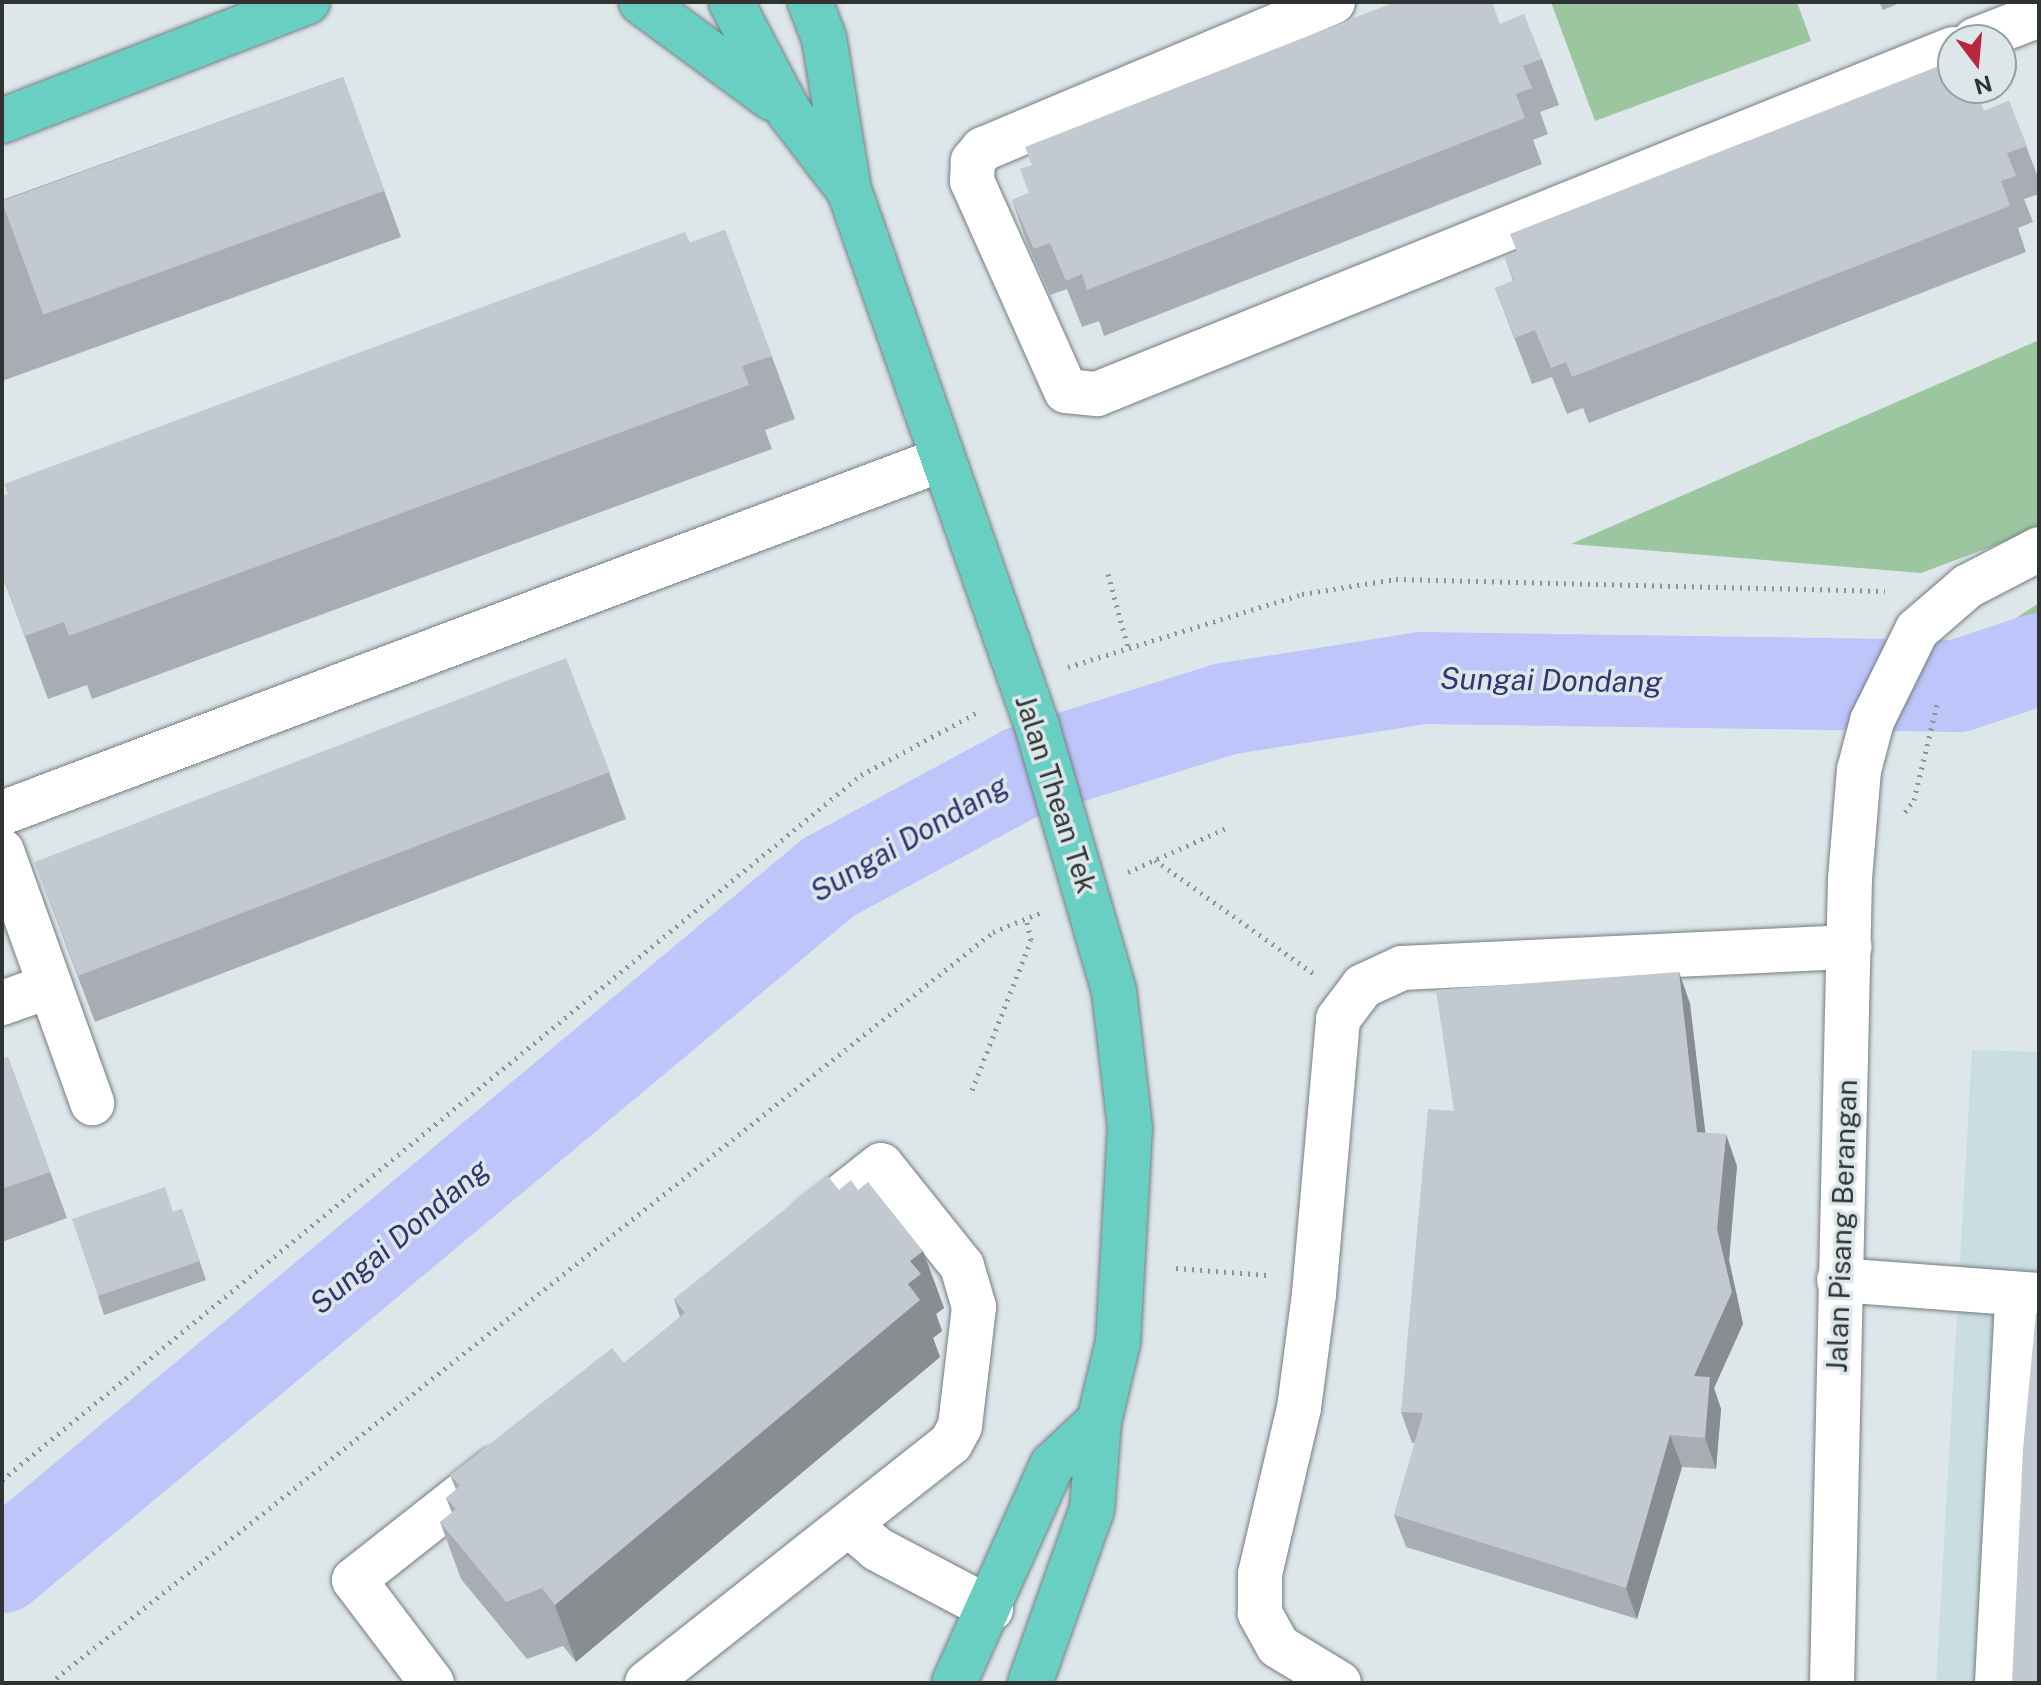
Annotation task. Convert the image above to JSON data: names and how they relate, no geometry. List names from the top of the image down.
{
  "streets": {
    "main road": ["Jalan Thean Tek"],
    "street": ["Jalan Pisang Berangan"]
  },
  "water": ["Sungai Dondang"],
  "north": "bottom"
}
